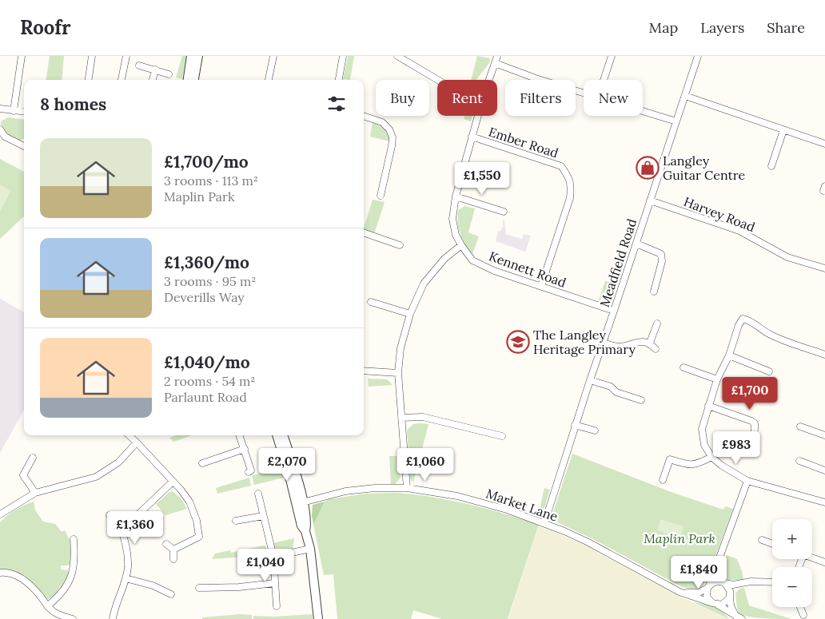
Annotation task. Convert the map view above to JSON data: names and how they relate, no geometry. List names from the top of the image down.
{
  "streets": {
    "street": [
      "Ember Road",
      "Harvey Road",
      "Meadfield Road",
      "Kennett Road",
      "Market Lane"
    ]
  },
  "crossings": [
    ["Ember Road", "Kennett Road"],
    ["Harvey Road", "Meadfield Road"],
    ["Meadfield Road", "Kennett Road"],
    ["Meadfield Road", "Market Lane"]
  ],
  "parks": ["Maplin Park"],
  "places": {
    "shop": ["Langley Guitar Centre"],
    "school or university": ["The Langley Heritage Primary"]
  },
  "page": {
    "header": "Roofr",
    "nav": ["Map", "Layers", "Share"],
    "chip": [
      "Buy",
      "Rent",
      "Filters",
      "New"
    ],
    "heading": "8 homes",
    "list": [
      {
        "name": "£1,700/mo",
        "note": "3 rooms · 113 m² · Maplin Park"
      },
      {
        "name": "£1,360/mo",
        "note": "3 rooms · 95 m² · Deverills Way"
      },
      {
        "name": "£1,040/mo",
        "note": "2 rooms · 54 m² · Parlaunt Road"
      }
    ],
    "price": [
      "£1,550",
      "£1,700",
      "£983",
      "£2,070",
      "£1,060",
      "£1,360",
      "£1,040",
      "£1,840"
    ],
    "map_buttons": ["+", "−"]
  }
}
